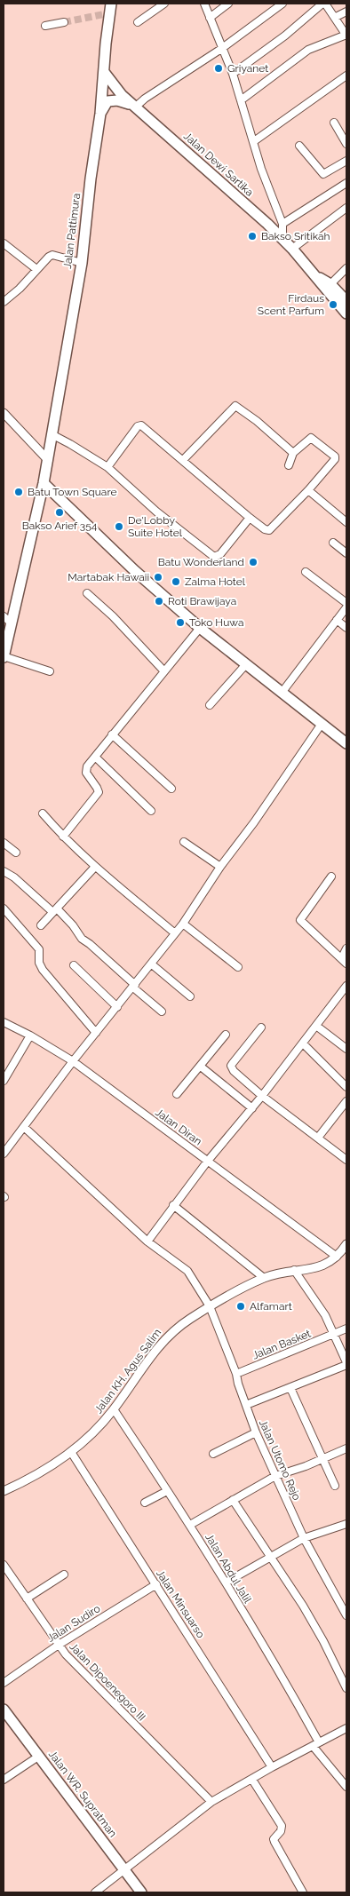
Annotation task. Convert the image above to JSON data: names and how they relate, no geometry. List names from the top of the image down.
{
  "streets": {
    "main road": ["Jalan Dewi Sartika", "Jalan Pattimura", "Jalan WR. Supratman"],
    "street": [
      "Jalan Diran",
      "Jalan Basket",
      "Jalan KH. Agus Salim",
      "Jalan Utomo Rejo",
      "Jalan Abdul Jalil",
      "Jalan Minsuarso",
      "Jalan Sudiro",
      "Jalan Dipoenegoro III"
    ]
  },
  "crossings": [
    ["Jalan Dewi Sartika", "Jalan Pattimura"],
    ["Jalan Diran", "Jalan KH. Agus Salim"],
    ["Jalan Basket", "Jalan Utomo Rejo"],
    ["Jalan KH. Agus Salim", "Jalan Utomo Rejo"],
    ["Jalan KH. Agus Salim", "Jalan Abdul Jalil"],
    ["Jalan KH. Agus Salim", "Jalan Minsuarso"],
    ["Jalan Minsuarso", "Jalan Sudiro"],
    ["Jalan Sudiro", "Jalan Dipoenegoro III"]
  ],
  "places": [
    "Griyanet",
    "Bakso Sritikah",
    "Firdaus Scent Parfum",
    "Batu Town Square",
    "Bakso Arief 354",
    "De'Lobby Suite Hotel",
    "Batu Wonderland",
    "Martabak Hawaii",
    "Zalma Hotel",
    "Roti Brawijaya",
    "Toko Huwa",
    "Alfamart"
  ]
}
